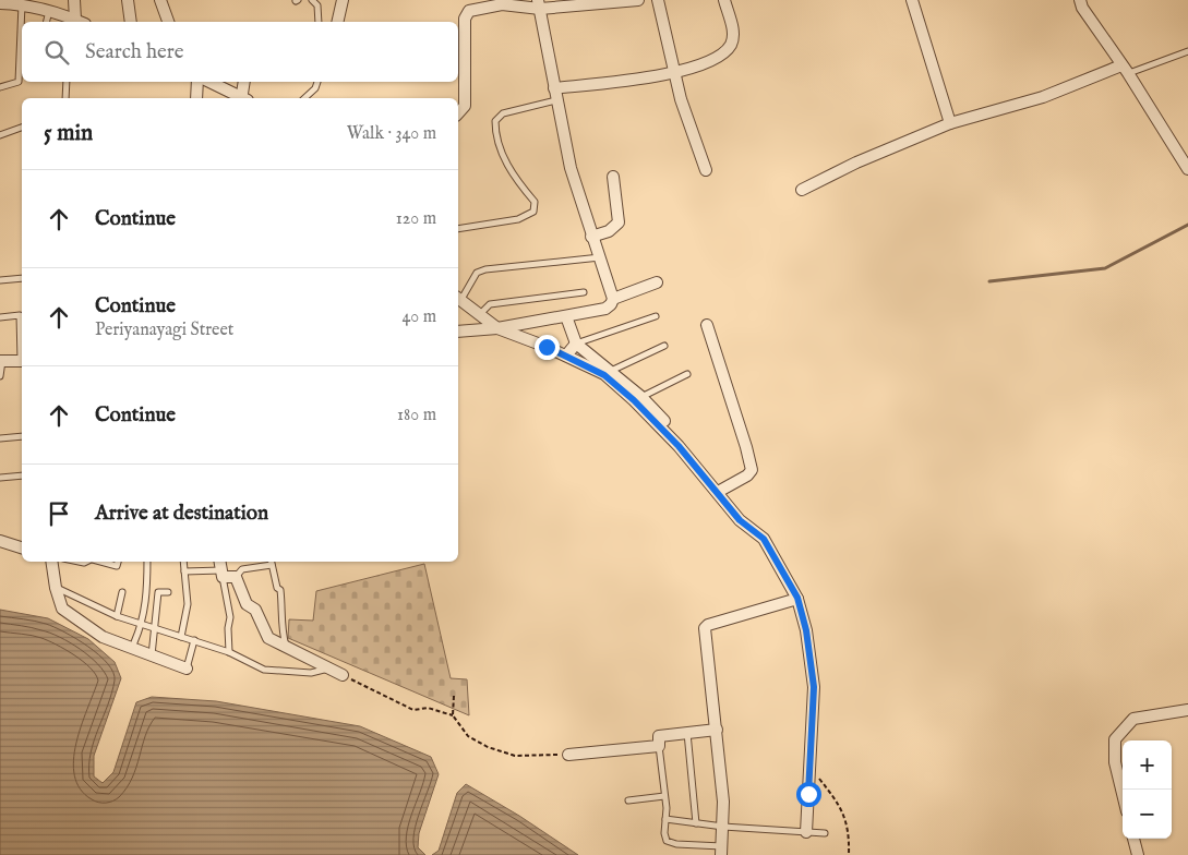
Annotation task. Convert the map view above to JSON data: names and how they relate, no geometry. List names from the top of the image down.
{
  "page": {
    "search": "Search here",
    "heading": ["5 min", "Walk · 340 m"],
    "list": [
      ["Continue", "120 m"],
      ["Continue", "Periyanayagi Street", "40 m"],
      ["Continue", "180 m"],
      "Arrive at destination"
    ],
    "map_buttons": ["+", "−"]
  }
}
